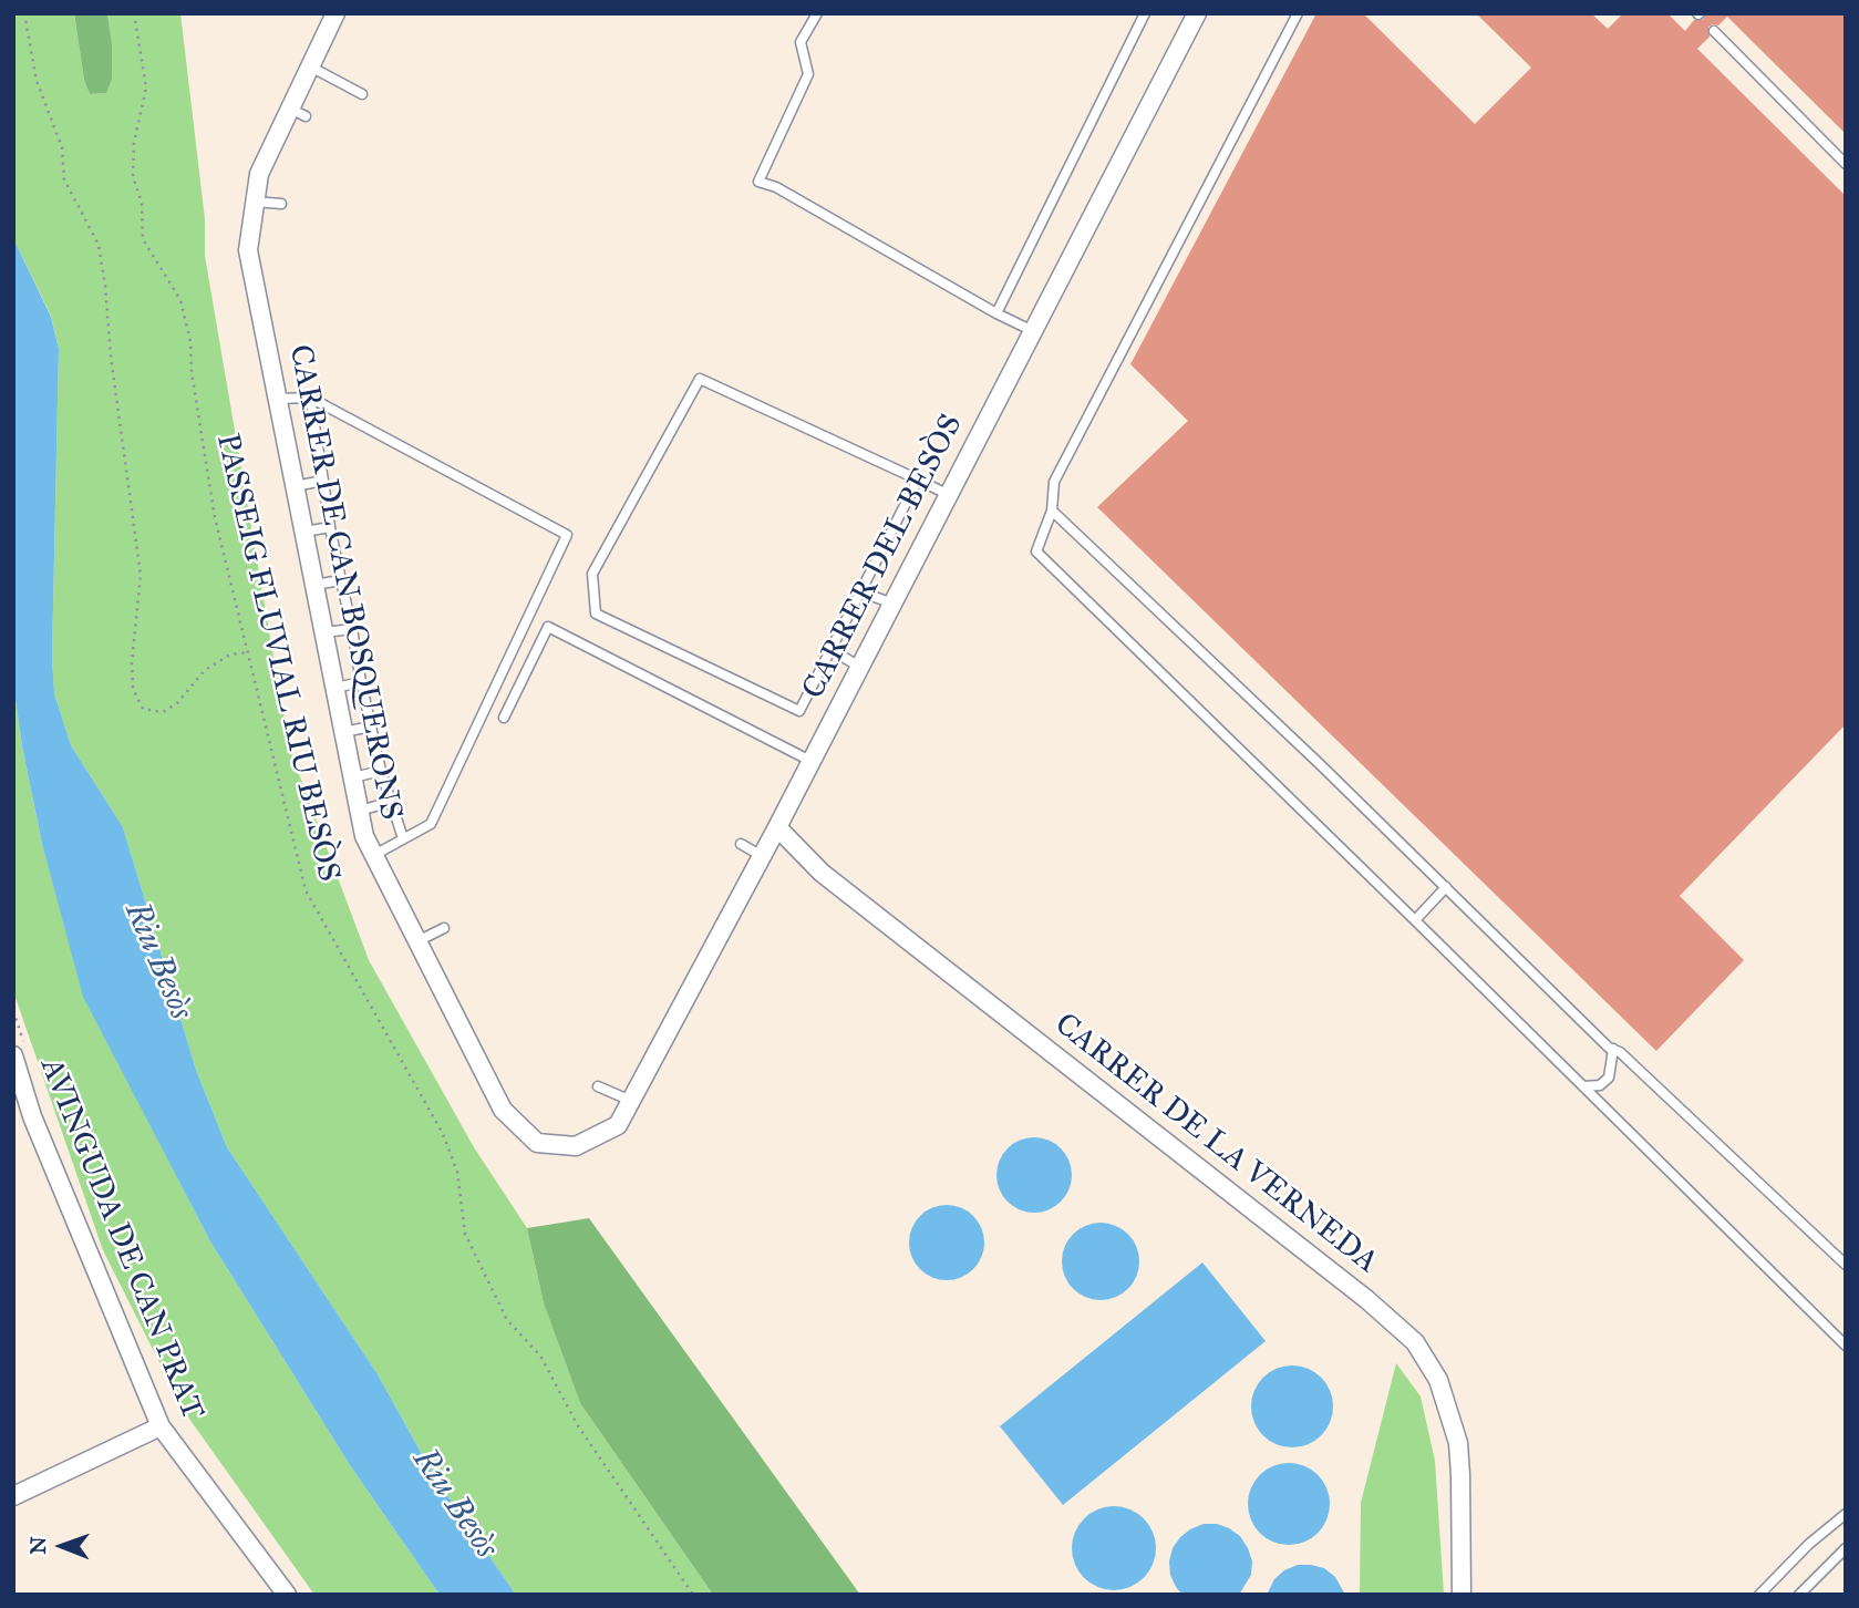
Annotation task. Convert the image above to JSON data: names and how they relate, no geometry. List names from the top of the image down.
{
  "streets": {
    "street": [
      "CARRER DEL BESÒS",
      "CARRER DE CAN BOSQUERONS",
      "CARRER DE LA VERNEDA",
      "AVINGUDA DE CAN PRAT"
    ],
    "path": ["PASSEIG FLUVIAL RIU BESÒS"]
  },
  "crossings": [
    ["CARRER DEL BESÒS", "CARRER DE CAN BOSQUERONS"],
    ["CARRER DEL BESÒS", "CARRER DE LA VERNEDA"]
  ],
  "water": ["Riu Besòs"],
  "north": "left"
}
